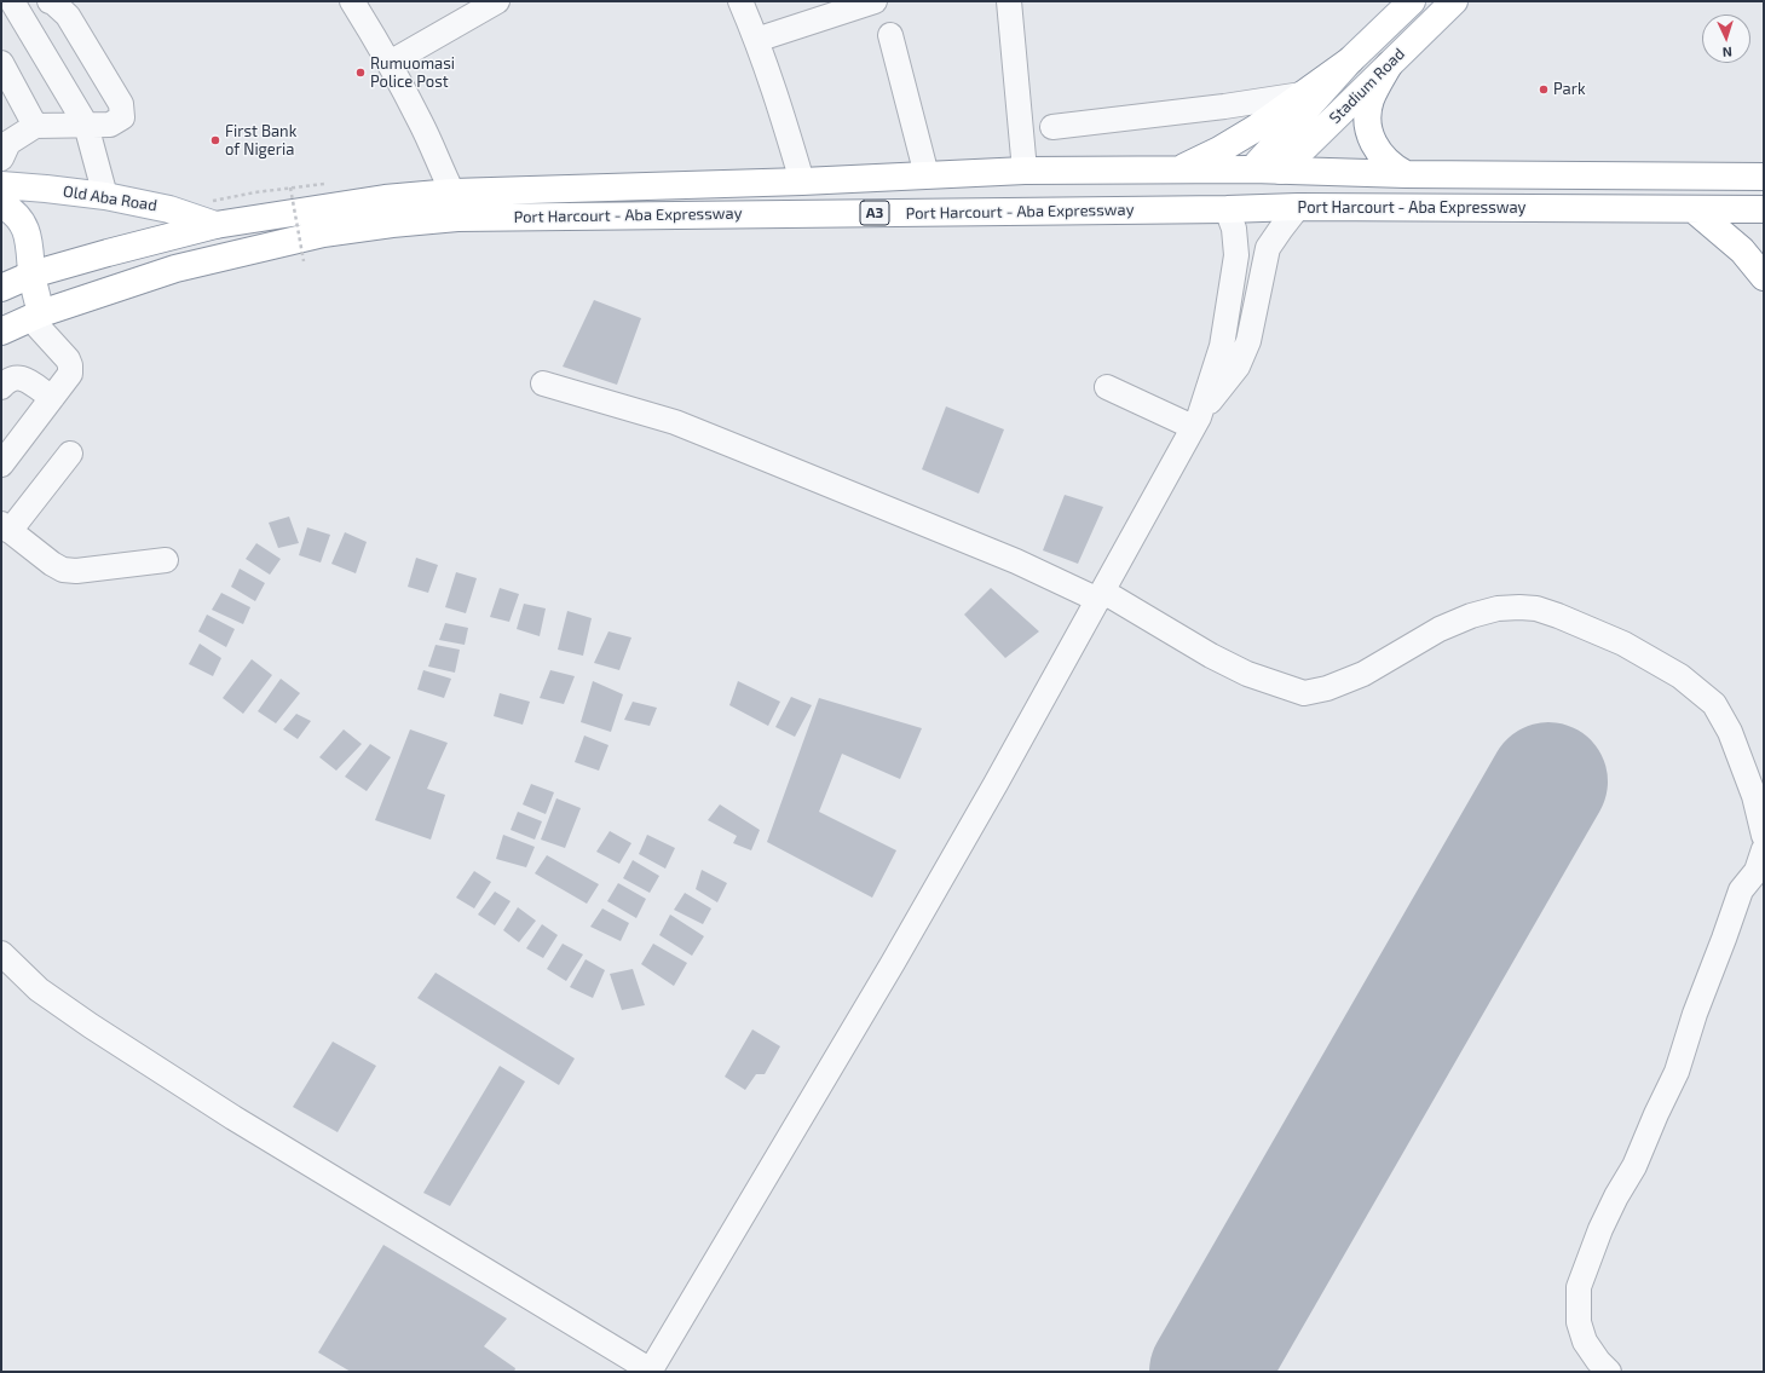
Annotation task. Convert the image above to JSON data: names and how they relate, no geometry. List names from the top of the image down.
{
  "streets": {
    "main road": [
      "Stadium Road",
      "Old Aba Road",
      "Port Harcourt - Aba Expressway",
      "A3"
    ]
  },
  "crossings": [
    ["Stadium Road", "Port Harcourt - Aba Expressway"],
    ["Old Aba Road", "Port Harcourt - Aba Expressway"]
  ],
  "places": ["Rumuomasi Police Post", "Park", "First Bank of Nigeria"],
  "north": "bottom"
}
